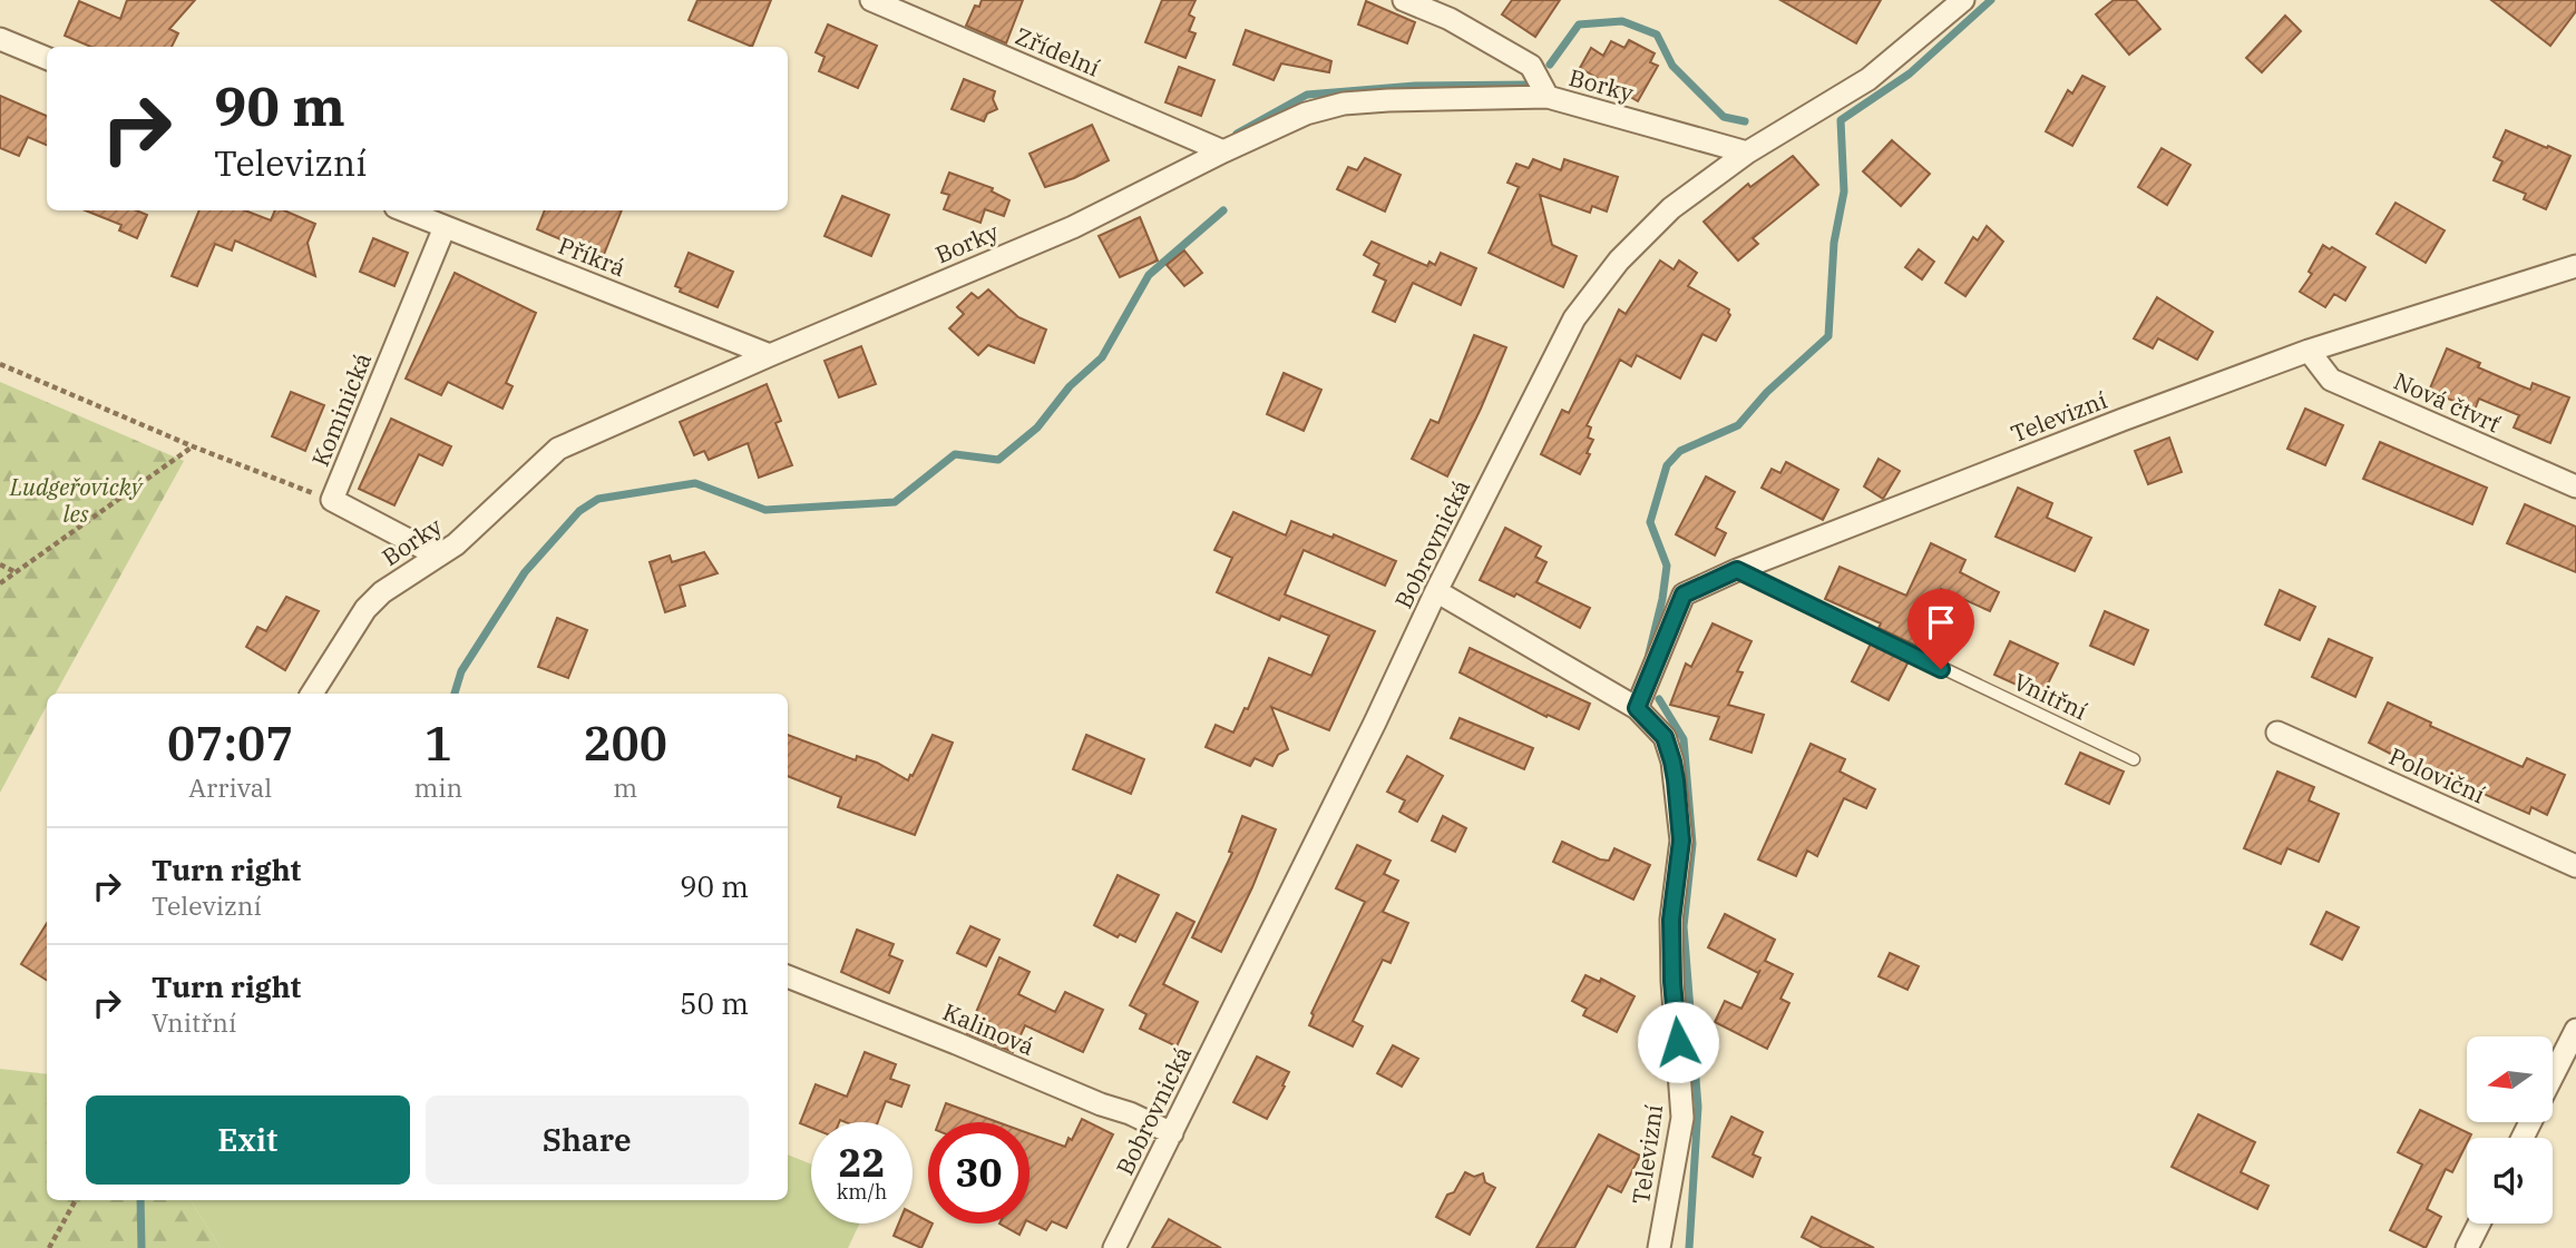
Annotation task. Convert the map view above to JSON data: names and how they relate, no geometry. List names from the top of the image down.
{
  "streets": {
    "street": [
      "Zřídelní",
      "Borky",
      "Příkrá",
      "Nová čtvrť",
      "Kominická",
      "Televizní",
      "Bobrovnická",
      "Poloviční",
      "Kalinová"
    ],
    "lane": ["Vnitřní"]
  },
  "crossings": [
    ["Zřídelní", "Borky"],
    ["Borky", "Příkrá"],
    ["Borky", "Kominická"],
    ["Borky", "Bobrovnická"],
    ["Příkrá", "Kominická"],
    ["Nová čtvrť", "Televizní"],
    ["Televizní", "Bobrovnická"],
    ["Televizní", "Vnitřní"],
    ["Bobrovnická", "Kalinová"]
  ],
  "parks": ["Ludgeřovický les"],
  "north": "left",
  "page": {
    "turn": ["90 m", "Televizní"],
    "eta": [
      "07:07",
      "Arrival",
      "1",
      "min",
      "200",
      "m"
    ],
    "list": [
      {
        "name": "Turn right",
        "note": "Televizní",
        "value": "90 m"
      },
      {
        "name": "Turn right",
        "note": "Vnitřní",
        "value": "50 m"
      }
    ],
    "buttons": ["Exit", "Share"],
    "speed": "22 km/h",
    "limit": "30"
  }
}
